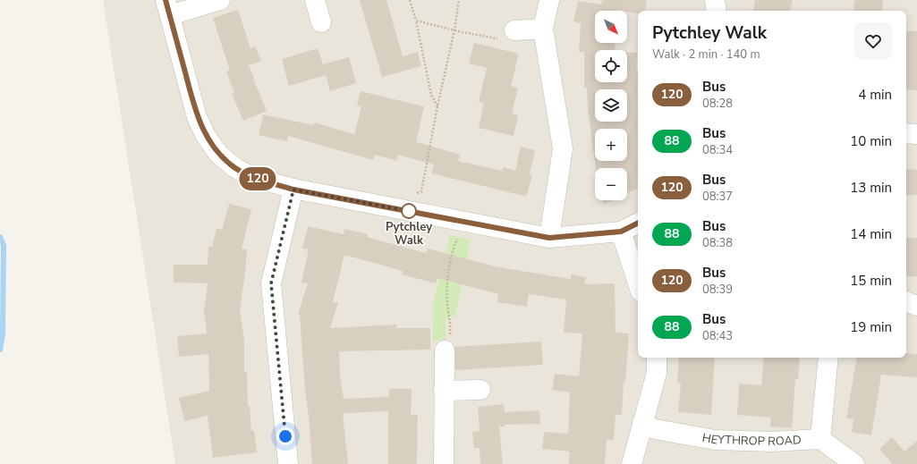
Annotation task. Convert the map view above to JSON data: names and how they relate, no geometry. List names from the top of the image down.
{
  "streets": {
    "street": ["HEYTHROP ROAD"]
  },
  "places": ["Pytchley Walk"],
  "lines": ["bus line 120"],
  "north": "bottom right",
  "page": {
    "on_map": "120",
    "map_buttons": ["+", "−"],
    "heading": ["Pytchley Walk", "Walk · 2 min · 140 m"],
    "list": [
      {
        "mark": "120",
        "name": "Bus",
        "note": "08:28",
        "value": "4 min"
      },
      {
        "mark": "88",
        "name": "Bus",
        "note": "08:34",
        "value": "10 min"
      },
      {
        "mark": "120",
        "name": "Bus",
        "note": "08:37",
        "value": "13 min"
      },
      {
        "mark": "88",
        "name": "Bus",
        "note": "08:38",
        "value": "14 min"
      },
      {
        "mark": "120",
        "name": "Bus",
        "note": "08:39",
        "value": "15 min"
      },
      {
        "mark": "88",
        "name": "Bus",
        "note": "08:43",
        "value": "19 min"
      }
    ]
  }
}
